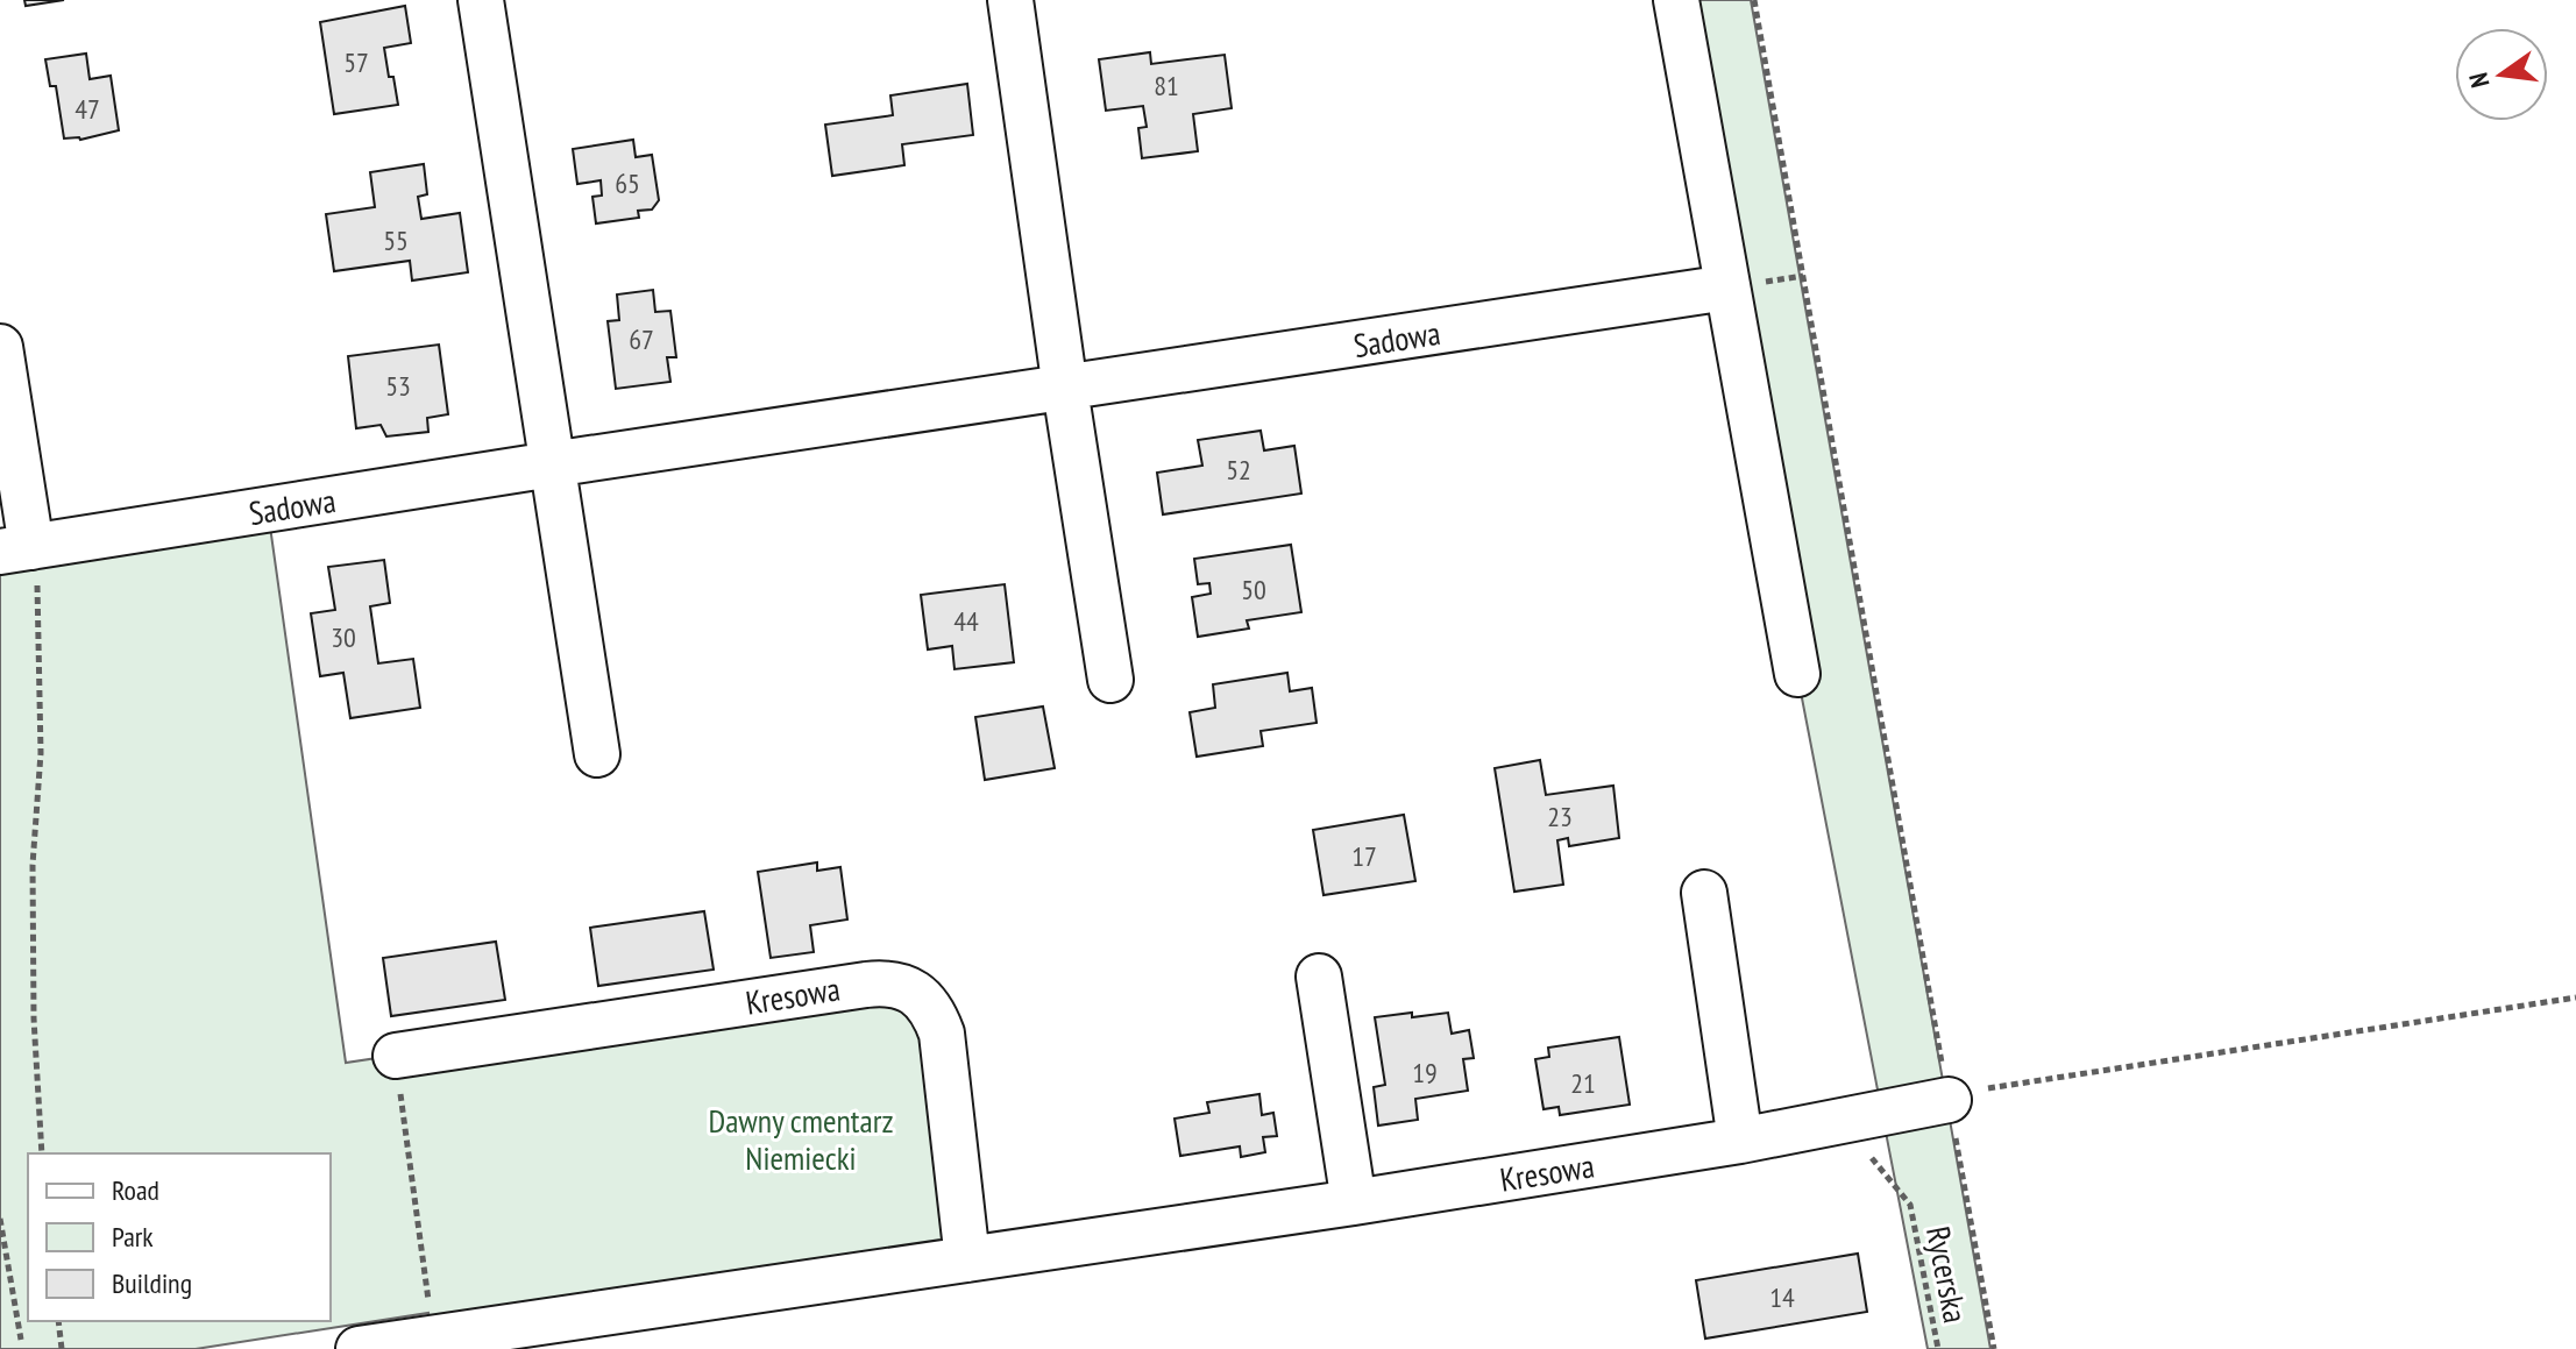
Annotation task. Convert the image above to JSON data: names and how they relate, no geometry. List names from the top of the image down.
{
  "streets": {
    "street": ["Sadowa", "Kresowa"],
    "path": ["Rycerska"]
  },
  "crossings": [
    ["Kresowa", "Rycerska"]
  ],
  "parks": ["Dawny cmentarz Niemiecki"],
  "house_numbers": [
    "57",
    "81",
    "47",
    "65",
    "55",
    "67",
    "53",
    "52",
    "50",
    "44",
    "30",
    "23",
    "17",
    "19",
    "21",
    "14"
  ],
  "legend": ["Road", "Park", "Building"],
  "north": "left"
}
